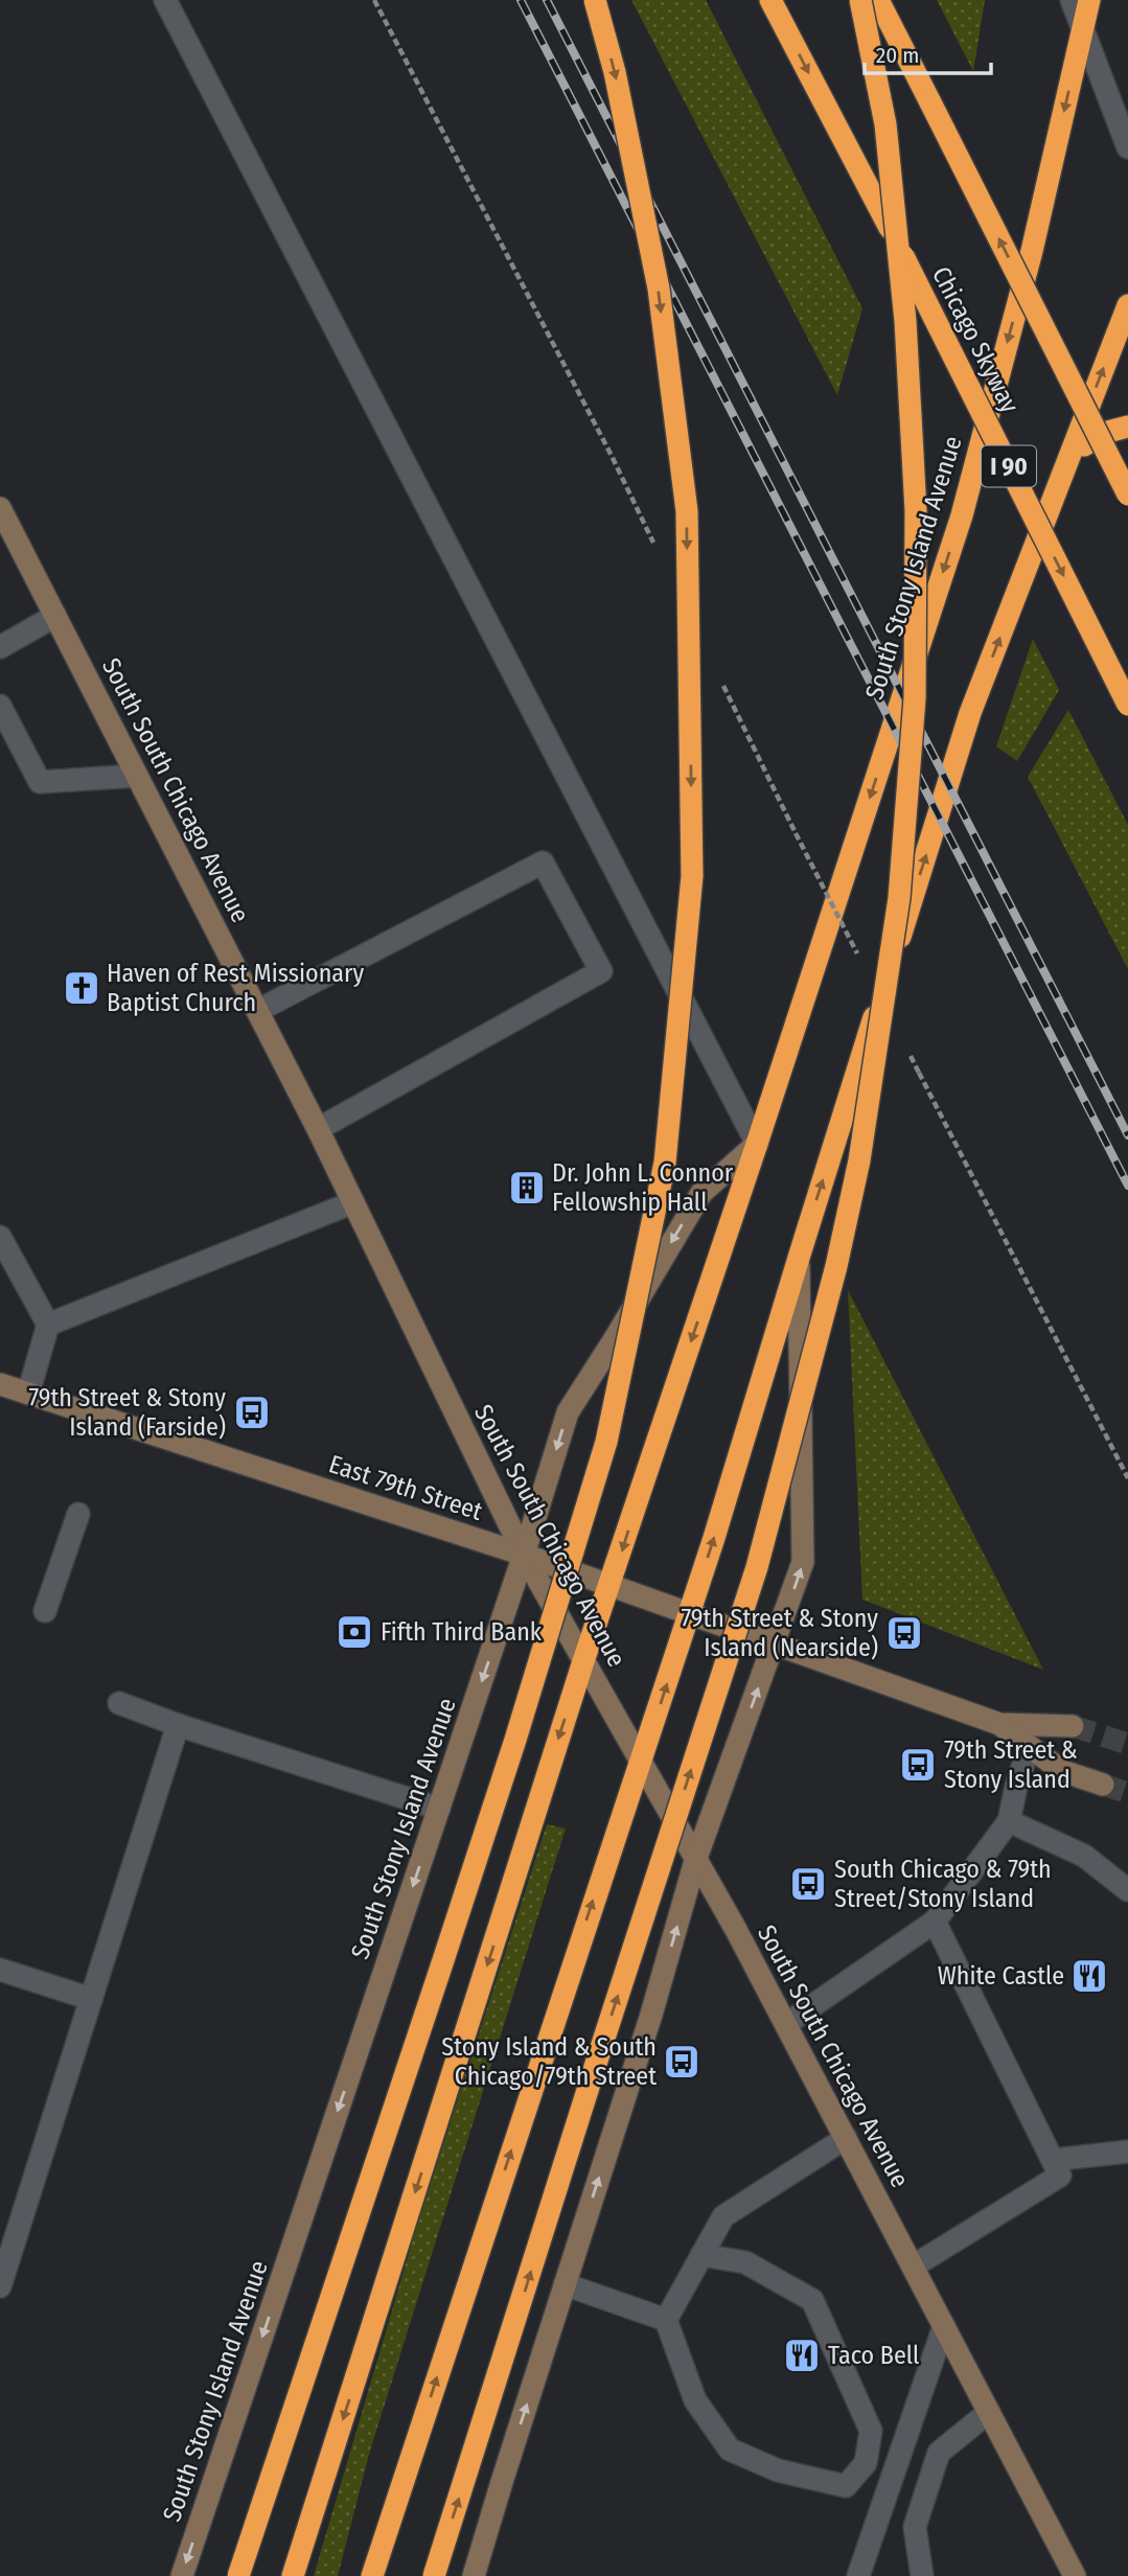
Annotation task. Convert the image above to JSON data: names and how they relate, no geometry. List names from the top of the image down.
{
  "streets": {
    "highway": ["Chicago Skyway", "I 90", "South Stony Island Avenue"],
    "main road": ["South South Chicago Avenue", "East 79th Street"]
  },
  "crossings": [
    ["South Stony Island Avenue", "South South Chicago Avenue"],
    ["South Stony Island Avenue", "East 79th Street"],
    ["South South Chicago Avenue", "East 79th Street"]
  ],
  "places": {
    "church": ["Haven of Rest Missionary Baptist Church"],
    "building": ["Dr. John L. Connor Fellowship Hall"],
    "bus stop": [
      "79th Street & Stony Island (Farside)",
      "79th Street & Stony Island (Nearside)",
      "79th Street & Stony Island",
      "South Chicago & 79th Street/Stony Island",
      "Stony Island & South Chicago/79th Street"
    ],
    "bank": ["Fifth Third Bank"],
    "restaurant": ["White Castle", "Taco Bell"]
  },
  "scale_bar": "20 m"
}
